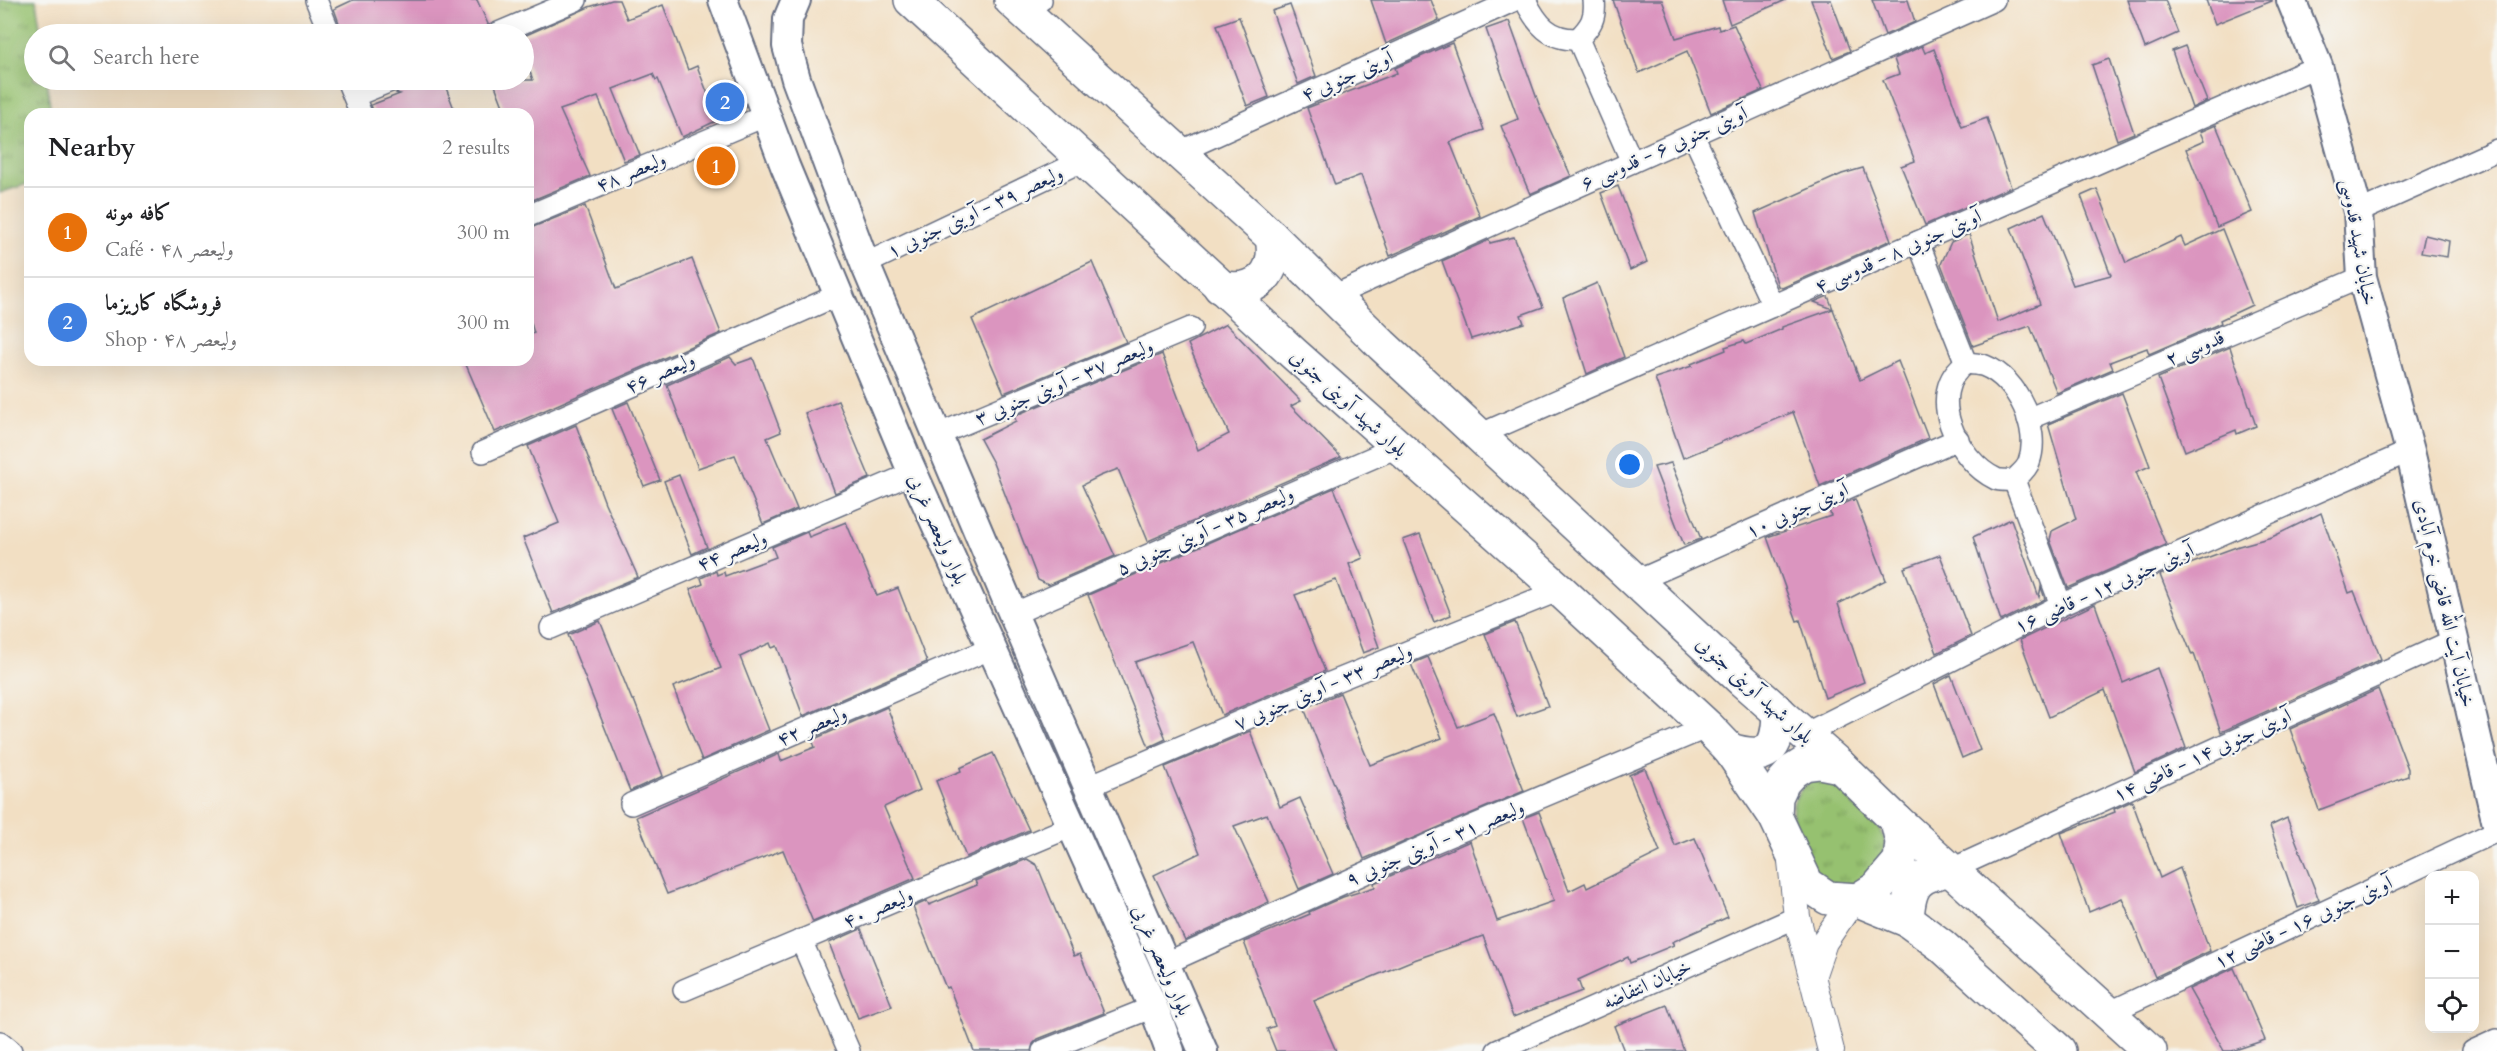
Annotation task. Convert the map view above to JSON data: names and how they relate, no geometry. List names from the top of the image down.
{
  "streets": {
    "main road": [
      "خیابان شهید قدوسی",
      "بلوار شهید آوینی جنوبی",
      "بلوار ولیعصر غربی",
      "خیابان آیت الله قاضی خرم آبادی"
    ],
    "street": [
      "آوینی جنوبی ۴",
      "آوینی جنوبی ۶ - قدوسی ۶",
      "ولیعصر ۴۸",
      "ولیعصر ۳۹ - آوینی جنوبی ۱",
      "آوینی جنوبی ۸ - قدوسی ۴",
      "قدوسی ۲",
      "ولیعصر ۴۶",
      "ولیعصر ۳۷ - آوینی جنوبی ۳",
      "آوینی جنوبی ۱۰",
      "ولیعصر ۳۵ - آوینی جنوبی ۵",
      "ولیعصر ۴۴",
      "آوینی جنوبی ۱۲ - قاضی ۱۶",
      "ولیعصر ۳۳ - آوینی جنوبی ۷",
      "ولیعصر ۴۲",
      "آوینی جنوبی ۱۴ - قاضی ۱۴",
      "ولیعصر ۳۱ - آوینی جنوبی ۹",
      "ولیعصر ۴۰",
      "آوینی جنوبی ۱۶ - قاضی ۱۲",
      "خیابان انتفاضه"
    ]
  },
  "crossings": [
    ["آوینی جنوبی ۴", "بلوار شهید آوینی جنوبی"],
    ["آوینی جنوبی ۶ - قدوسی ۶", "بلوار شهید آوینی جنوبی"],
    ["ولیعصر ۴۸", "بلوار ولیعصر غربی"],
    ["ولیعصر ۳۹ - آوینی جنوبی ۱", "بلوار شهید آوینی جنوبی"],
    ["ولیعصر ۳۹ - آوینی جنوبی ۱", "بلوار ولیعصر غربی"],
    ["خیابان شهید قدوسی", "آوینی جنوبی ۸ - قدوسی ۴"],
    ["خیابان شهید قدوسی", "قدوسی ۲"],
    ["خیابان شهید قدوسی", "آوینی جنوبی ۱۲ - قاضی ۱۶"],
    ["خیابان شهید قدوسی", "خیابان آیت الله قاضی خرم آبادی"],
    ["آوینی جنوبی ۸ - قدوسی ۴", "بلوار شهید آوینی جنوبی"],
    ["قدوسی ۲", "آوینی جنوبی ۱۰"],
    ["ولیعصر ۴۶", "بلوار ولیعصر غربی"],
    ["ولیعصر ۳۷ - آوینی جنوبی ۳", "بلوار ولیعصر غربی"],
    ["بلوار شهید آوینی جنوبی", "آوینی جنوبی ۱۰"],
    ["بلوار شهید آوینی جنوبی", "ولیعصر ۳۵ - آوینی جنوبی ۵"],
    ["بلوار شهید آوینی جنوبی", "آوینی جنوبی ۱۲ - قاضی ۱۶"],
    ["بلوار شهید آوینی جنوبی", "ولیعصر ۳۳ - آوینی جنوبی ۷"],
    ["بلوار شهید آوینی جنوبی", "ولیعصر ۳۱ - آوینی جنوبی ۹"],
    ["بلوار ولیعصر غربی", "ولیعصر ۳۵ - آوینی جنوبی ۵"],
    ["بلوار ولیعصر غربی", "ولیعصر ۴۴"],
    ["بلوار ولیعصر غربی", "ولیعصر ۳۳ - آوینی جنوبی ۷"],
    ["بلوار ولیعصر غربی", "ولیعصر ۴۲"],
    ["بلوار ولیعصر غربی", "ولیعصر ۳۱ - آوینی جنوبی ۹"],
    ["بلوار ولیعصر غربی", "ولیعصر ۴۰"],
    ["آوینی جنوبی ۱۲ - قاضی ۱۶", "خیابان آیت الله قاضی خرم آبادی"],
    ["خیابان آیت الله قاضی خرم آبادی", "آوینی جنوبی ۱۴ - قاضی ۱۴"]
  ],
  "page": {
    "search": "Search here",
    "pins": ["2", "1"],
    "heading": ["Nearby", "2 results"],
    "list": [
      {
        "mark": "1",
        "name": "کافه مونه",
        "note": "Café · ولیعصر ۴۸",
        "value": "300 m"
      },
      {
        "mark": "2",
        "name": "فروشگاه کاریزما",
        "note": "Shop · ولیعصر ۴۸",
        "value": "300 m"
      }
    ],
    "map_buttons": ["+", "−"]
  }
}
